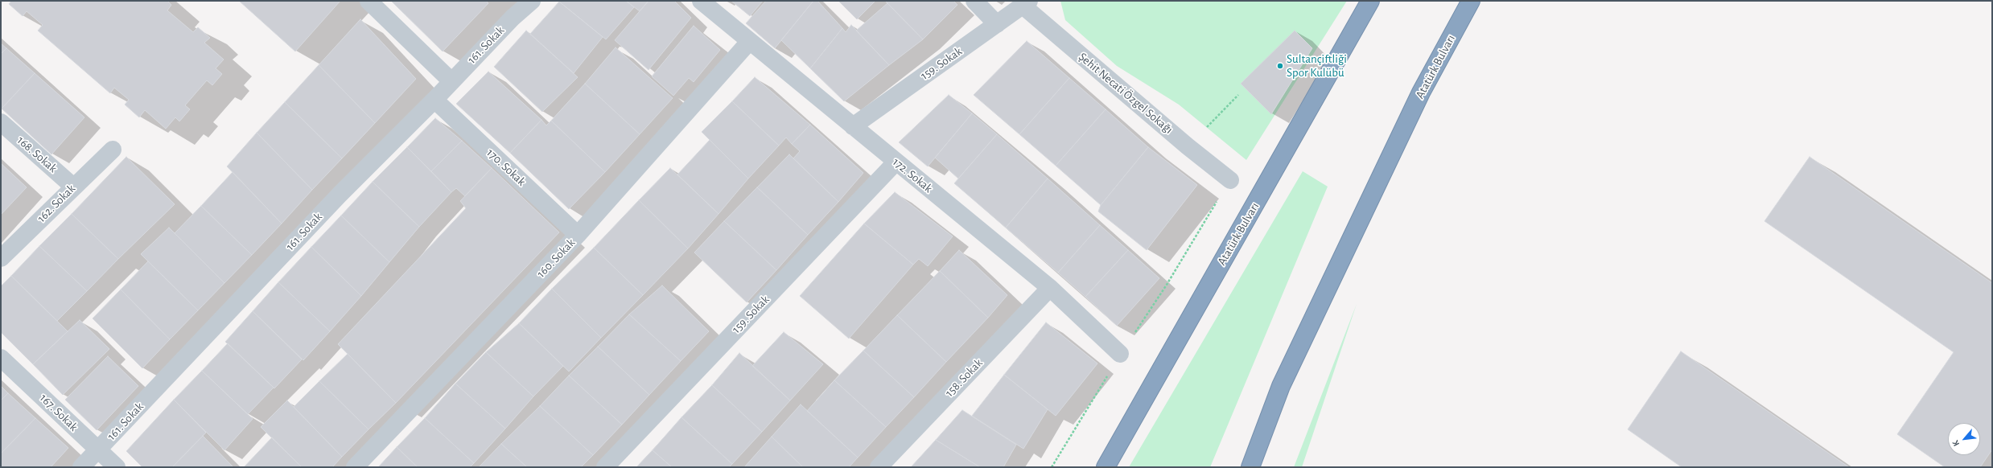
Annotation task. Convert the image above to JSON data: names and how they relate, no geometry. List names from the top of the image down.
{
  "streets": {
    "highway": ["Atatürk Bulvarı"],
    "street": [
      "161. Sokak",
      "159. Sokak",
      "Şehit Necati Özgel Sokağı",
      "168. Sokak",
      "170. Sokak",
      "172. Sokak",
      "162. Sokak",
      "160. Sokak",
      "158. Sokak",
      "167. Sokak"
    ]
  },
  "crossings": [
    ["161. Sokak", "170. Sokak"],
    ["161. Sokak", "167. Sokak"],
    ["159. Sokak", "Şehit Necati Özgel Sokağı"],
    ["159. Sokak", "172. Sokak"],
    ["168. Sokak", "162. Sokak"],
    ["170. Sokak", "160. Sokak"],
    ["172. Sokak", "160. Sokak"],
    ["172. Sokak", "158. Sokak"]
  ],
  "places": ["Sultançiftliği Spor Kulübü"],
  "north": "bottom left"
}
